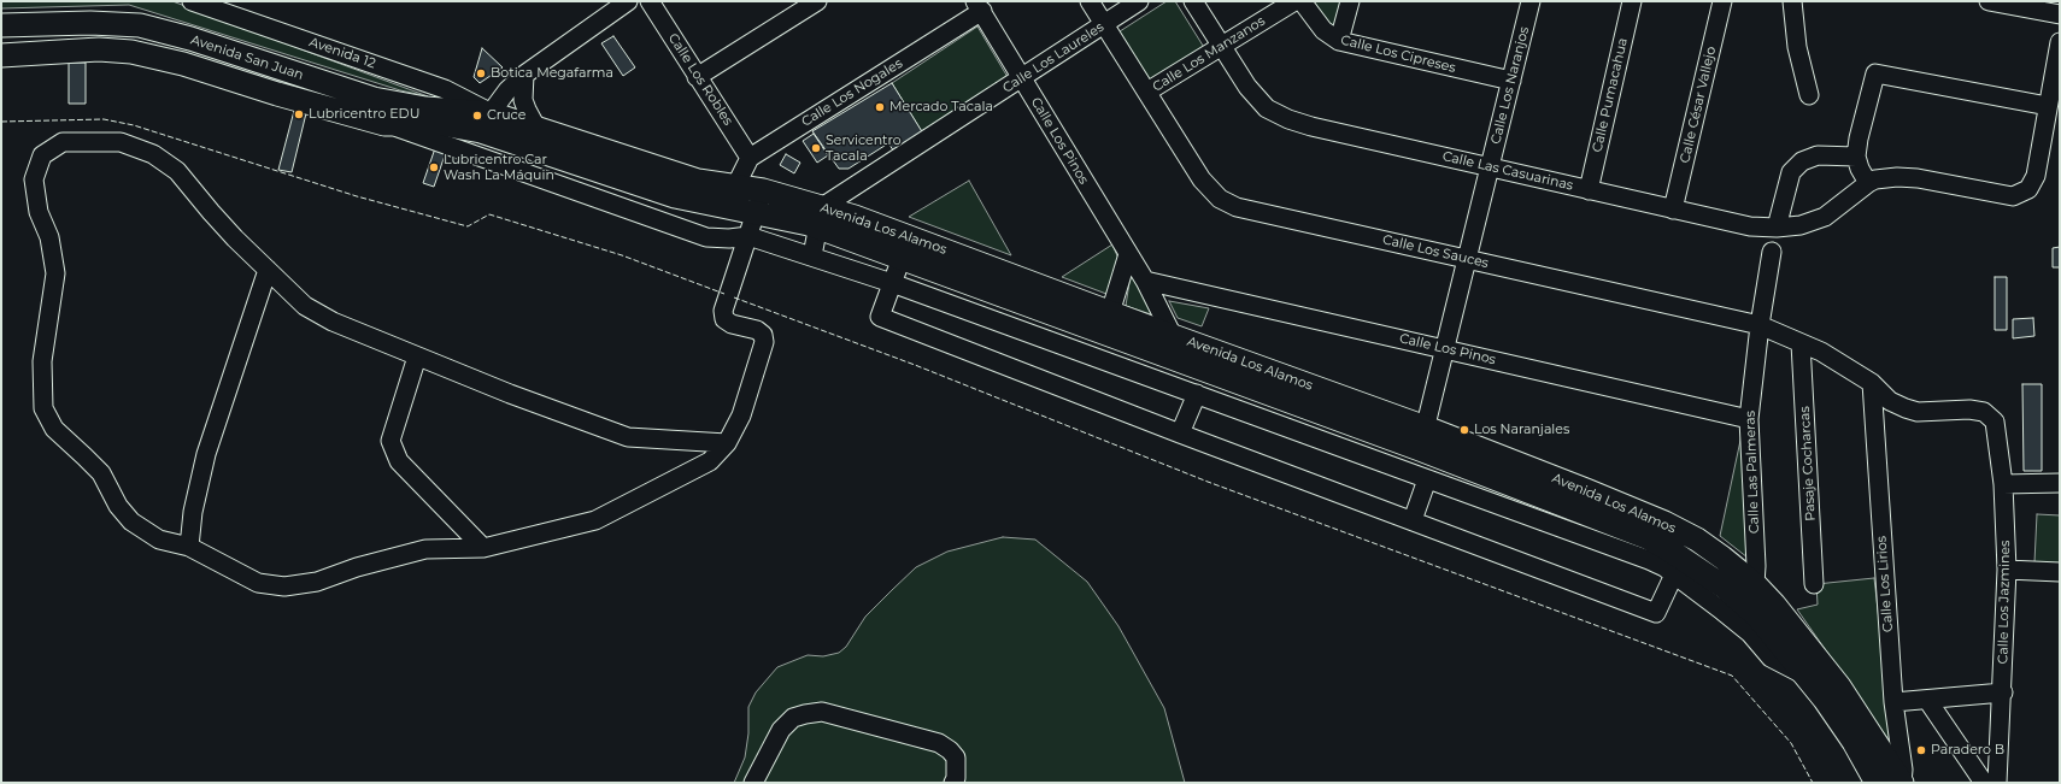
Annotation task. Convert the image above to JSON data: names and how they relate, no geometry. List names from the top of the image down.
{
  "streets": {
    "main road": ["Avenida San Juan", "Avenida Los Alamos"],
    "street": [
      "Avenida 12",
      "Calle Los Manzanos",
      "Calle Los Cipreses",
      "Calle Los Laureles",
      "Calle Los Robles",
      "Calle Los Naranjos",
      "Calle Los Nogales",
      "Calle Pumacahua",
      "Calle César Vallejo",
      "Calle Los Pinos",
      "Calle Las Casuarinas",
      "Calle Los Sauces",
      "Pasaje Cocharcas",
      "Calle Las Palmeras",
      "Calle Los Lirios",
      "Calle Los Jazmines"
    ]
  },
  "crossings": [
    ["Avenida 12", "Avenida San Juan"],
    ["Avenida 12", "Avenida Los Alamos"],
    ["Calle Los Manzanos", "Calle Las Casuarinas"],
    ["Calle Los Manzanos", "Calle Los Sauces"],
    ["Calle Los Cipreses", "Calle Los Naranjos"],
    ["Avenida San Juan", "Avenida Los Alamos"],
    ["Calle Los Laureles", "Calle Los Pinos"],
    ["Calle Los Laureles", "Avenida Los Alamos"],
    ["Calle Los Laureles", "Calle Los Sauces"],
    ["Calle Los Robles", "Calle Los Nogales"],
    ["Calle Los Naranjos", "Calle Los Pinos"],
    ["Calle Los Naranjos", "Calle Las Casuarinas"],
    ["Calle Los Naranjos", "Avenida Los Alamos"],
    ["Calle Los Naranjos", "Calle Los Sauces"],
    ["Calle Los Nogales", "Calle Los Pinos"],
    ["Calle Pumacahua", "Calle Las Casuarinas"],
    ["Calle César Vallejo", "Calle Las Casuarinas"],
    ["Calle Los Pinos", "Avenida Los Alamos"],
    ["Calle Los Pinos", "Calle Las Palmeras"],
    ["Avenida Los Alamos", "Calle Las Palmeras"],
    ["Avenida Los Alamos", "Calle Los Lirios"],
    ["Calle Los Sauces", "Pasaje Cocharcas"],
    ["Calle Los Sauces", "Calle Las Palmeras"],
    ["Calle Los Sauces", "Calle Los Lirios"],
    ["Calle Los Sauces", "Calle Los Jazmines"]
  ],
  "places": [
    "Botica Megafarma",
    "Mercado Tacala",
    "Lubricentro EDU",
    "Cruce",
    "Servicentro Tacala",
    "Lubricentro Car Wash La Máquin",
    "Los Naranjales",
    "Paradero B"
  ]
}
